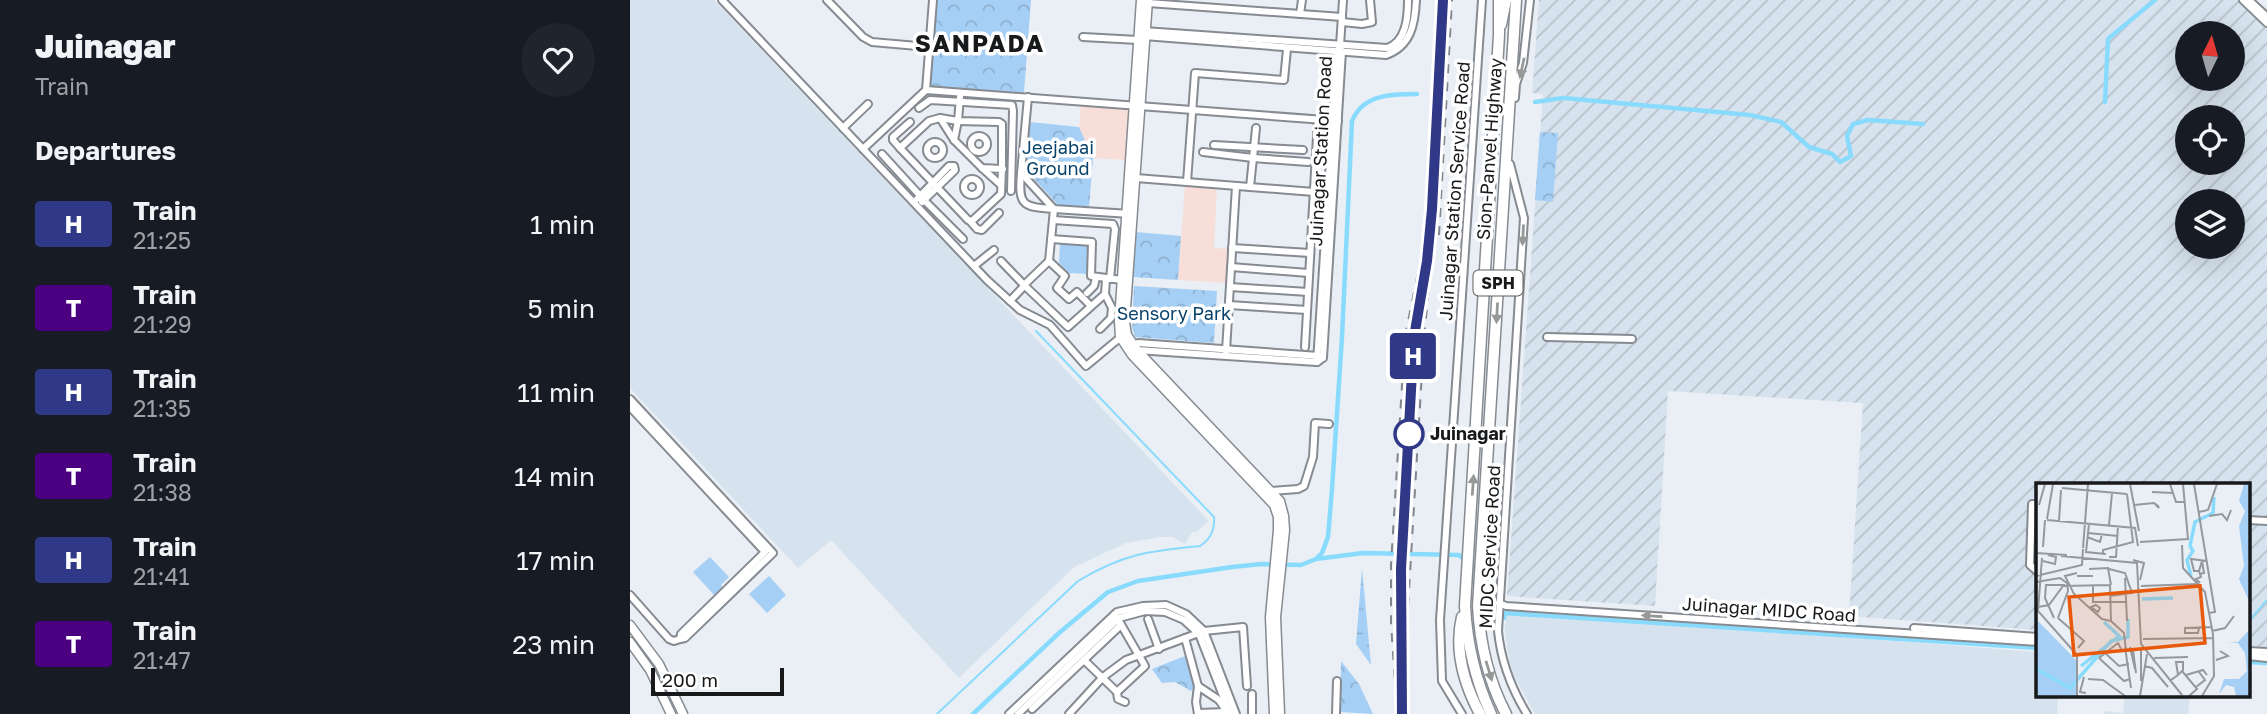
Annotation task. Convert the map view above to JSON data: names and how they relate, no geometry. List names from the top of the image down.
{
  "streets": {
    "highway": ["Sion-Panvel Highway", "SPH"],
    "street": [
      "Juinagar Station Road",
      "Juinagar Station Service Road",
      "MIDC Service Road",
      "Juinagar MIDC Road"
    ]
  },
  "crossings": [
    ["Sion-Panvel Highway", "SPH"],
    ["Sion-Panvel Highway", "MIDC Service Road"],
    ["MIDC Service Road", "Juinagar MIDC Road"]
  ],
  "one_way": ["MIDC Service Road", "Juinagar MIDC Road"],
  "districts": ["SANPADA"],
  "parks": ["Jeejabai Ground", "Sensory Park"],
  "places": ["Juinagar"],
  "scale_bar": "200 m",
  "north": "top",
  "page": {
    "heading": [
      ["Juinagar", "Train"],
      "Departures"
    ],
    "on_map": "H",
    "list": [
      {
        "mark": "H",
        "name": "Train",
        "note": "21:25",
        "value": "1 min"
      },
      {
        "mark": "T",
        "name": "Train",
        "note": "21:29",
        "value": "5 min"
      },
      {
        "mark": "H",
        "name": "Train",
        "note": "21:35",
        "value": "11 min"
      },
      {
        "mark": "T",
        "name": "Train",
        "note": "21:38",
        "value": "14 min"
      },
      {
        "mark": "H",
        "name": "Train",
        "note": "21:41",
        "value": "17 min"
      },
      {
        "mark": "T",
        "name": "Train",
        "note": "21:47",
        "value": "23 min"
      }
    ],
    "scale": "200 m"
  }
}
